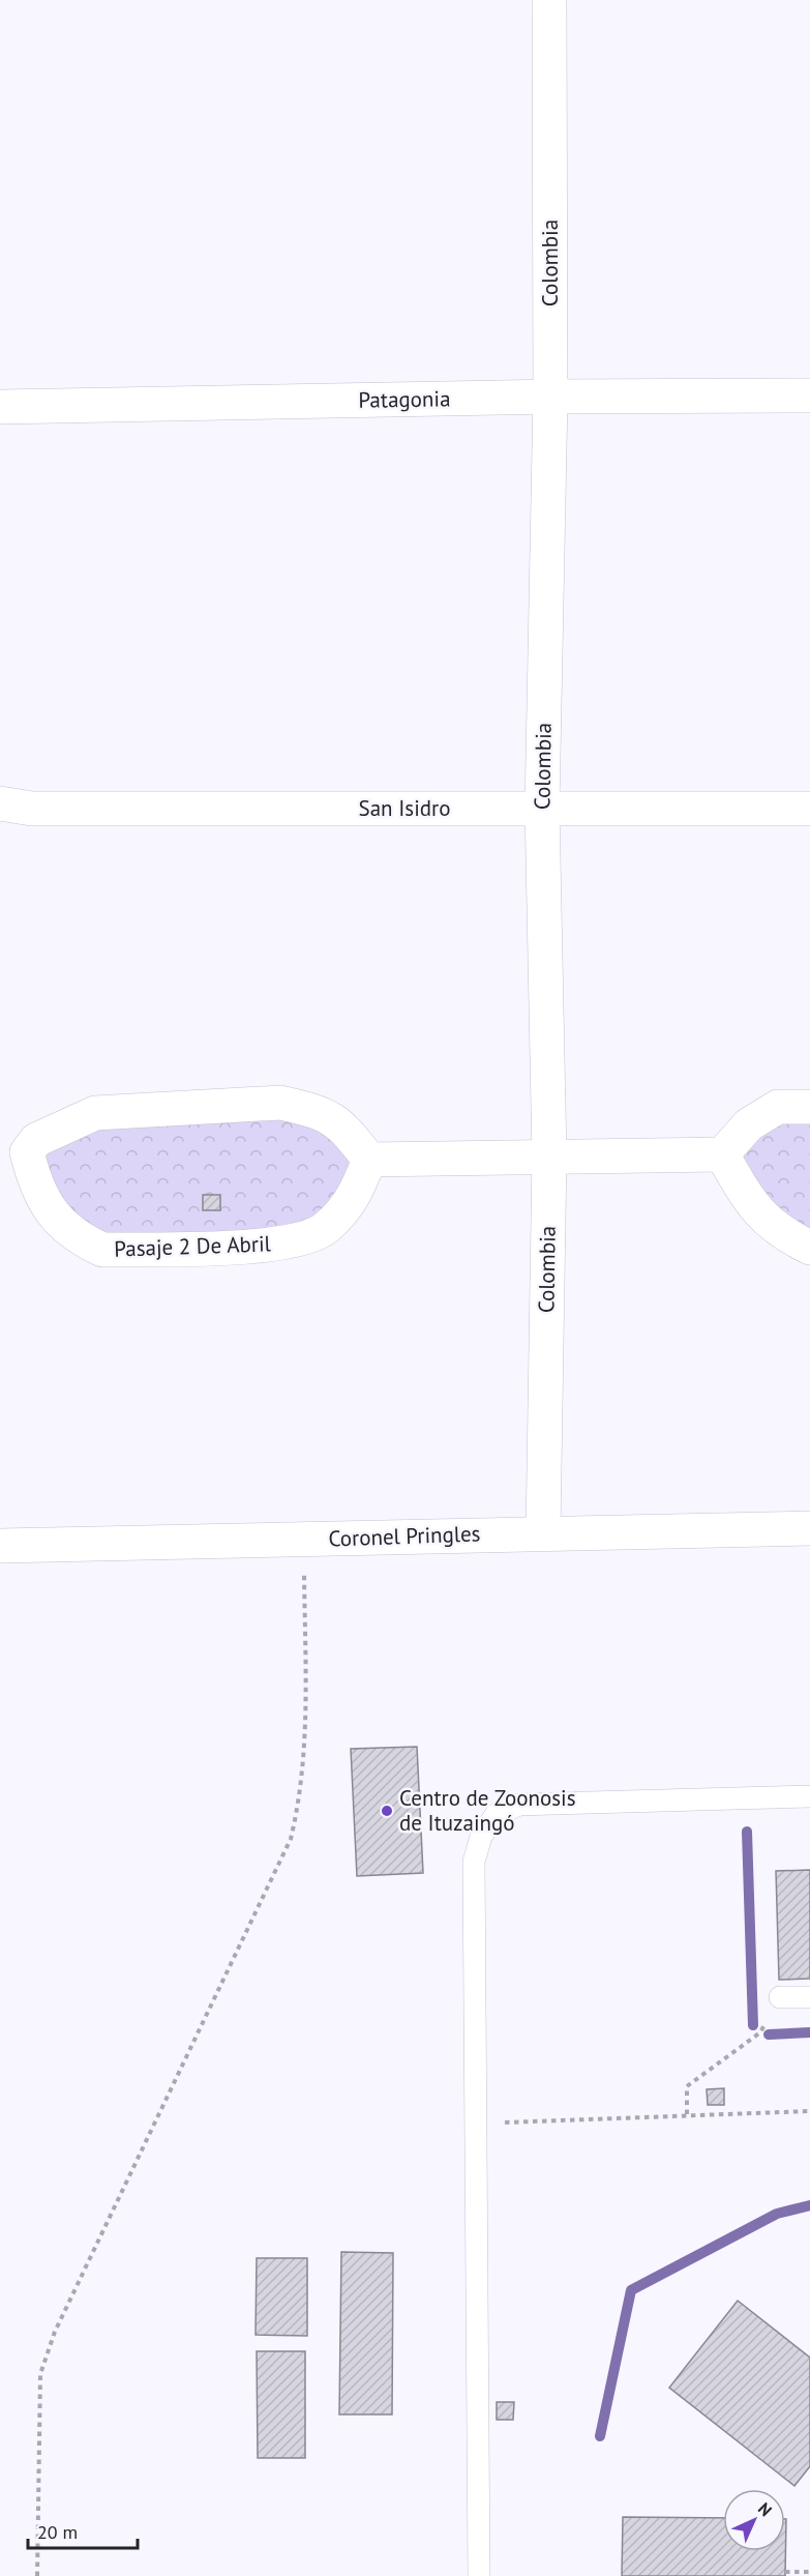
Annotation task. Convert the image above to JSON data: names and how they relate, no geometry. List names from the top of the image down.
{
  "streets": {
    "street": [
      "Colombia",
      "Patagonia",
      "San Isidro",
      "Pasaje 2 De Abril",
      "Coronel Pringles"
    ]
  },
  "crossings": [
    ["Colombia", "Patagonia"],
    ["Colombia", "San Isidro"],
    ["Colombia", "Coronel Pringles"]
  ],
  "places": ["Centro de Zoonosis de Ituzaingó"],
  "scale_bar": "20 m",
  "north": "top right"
}
